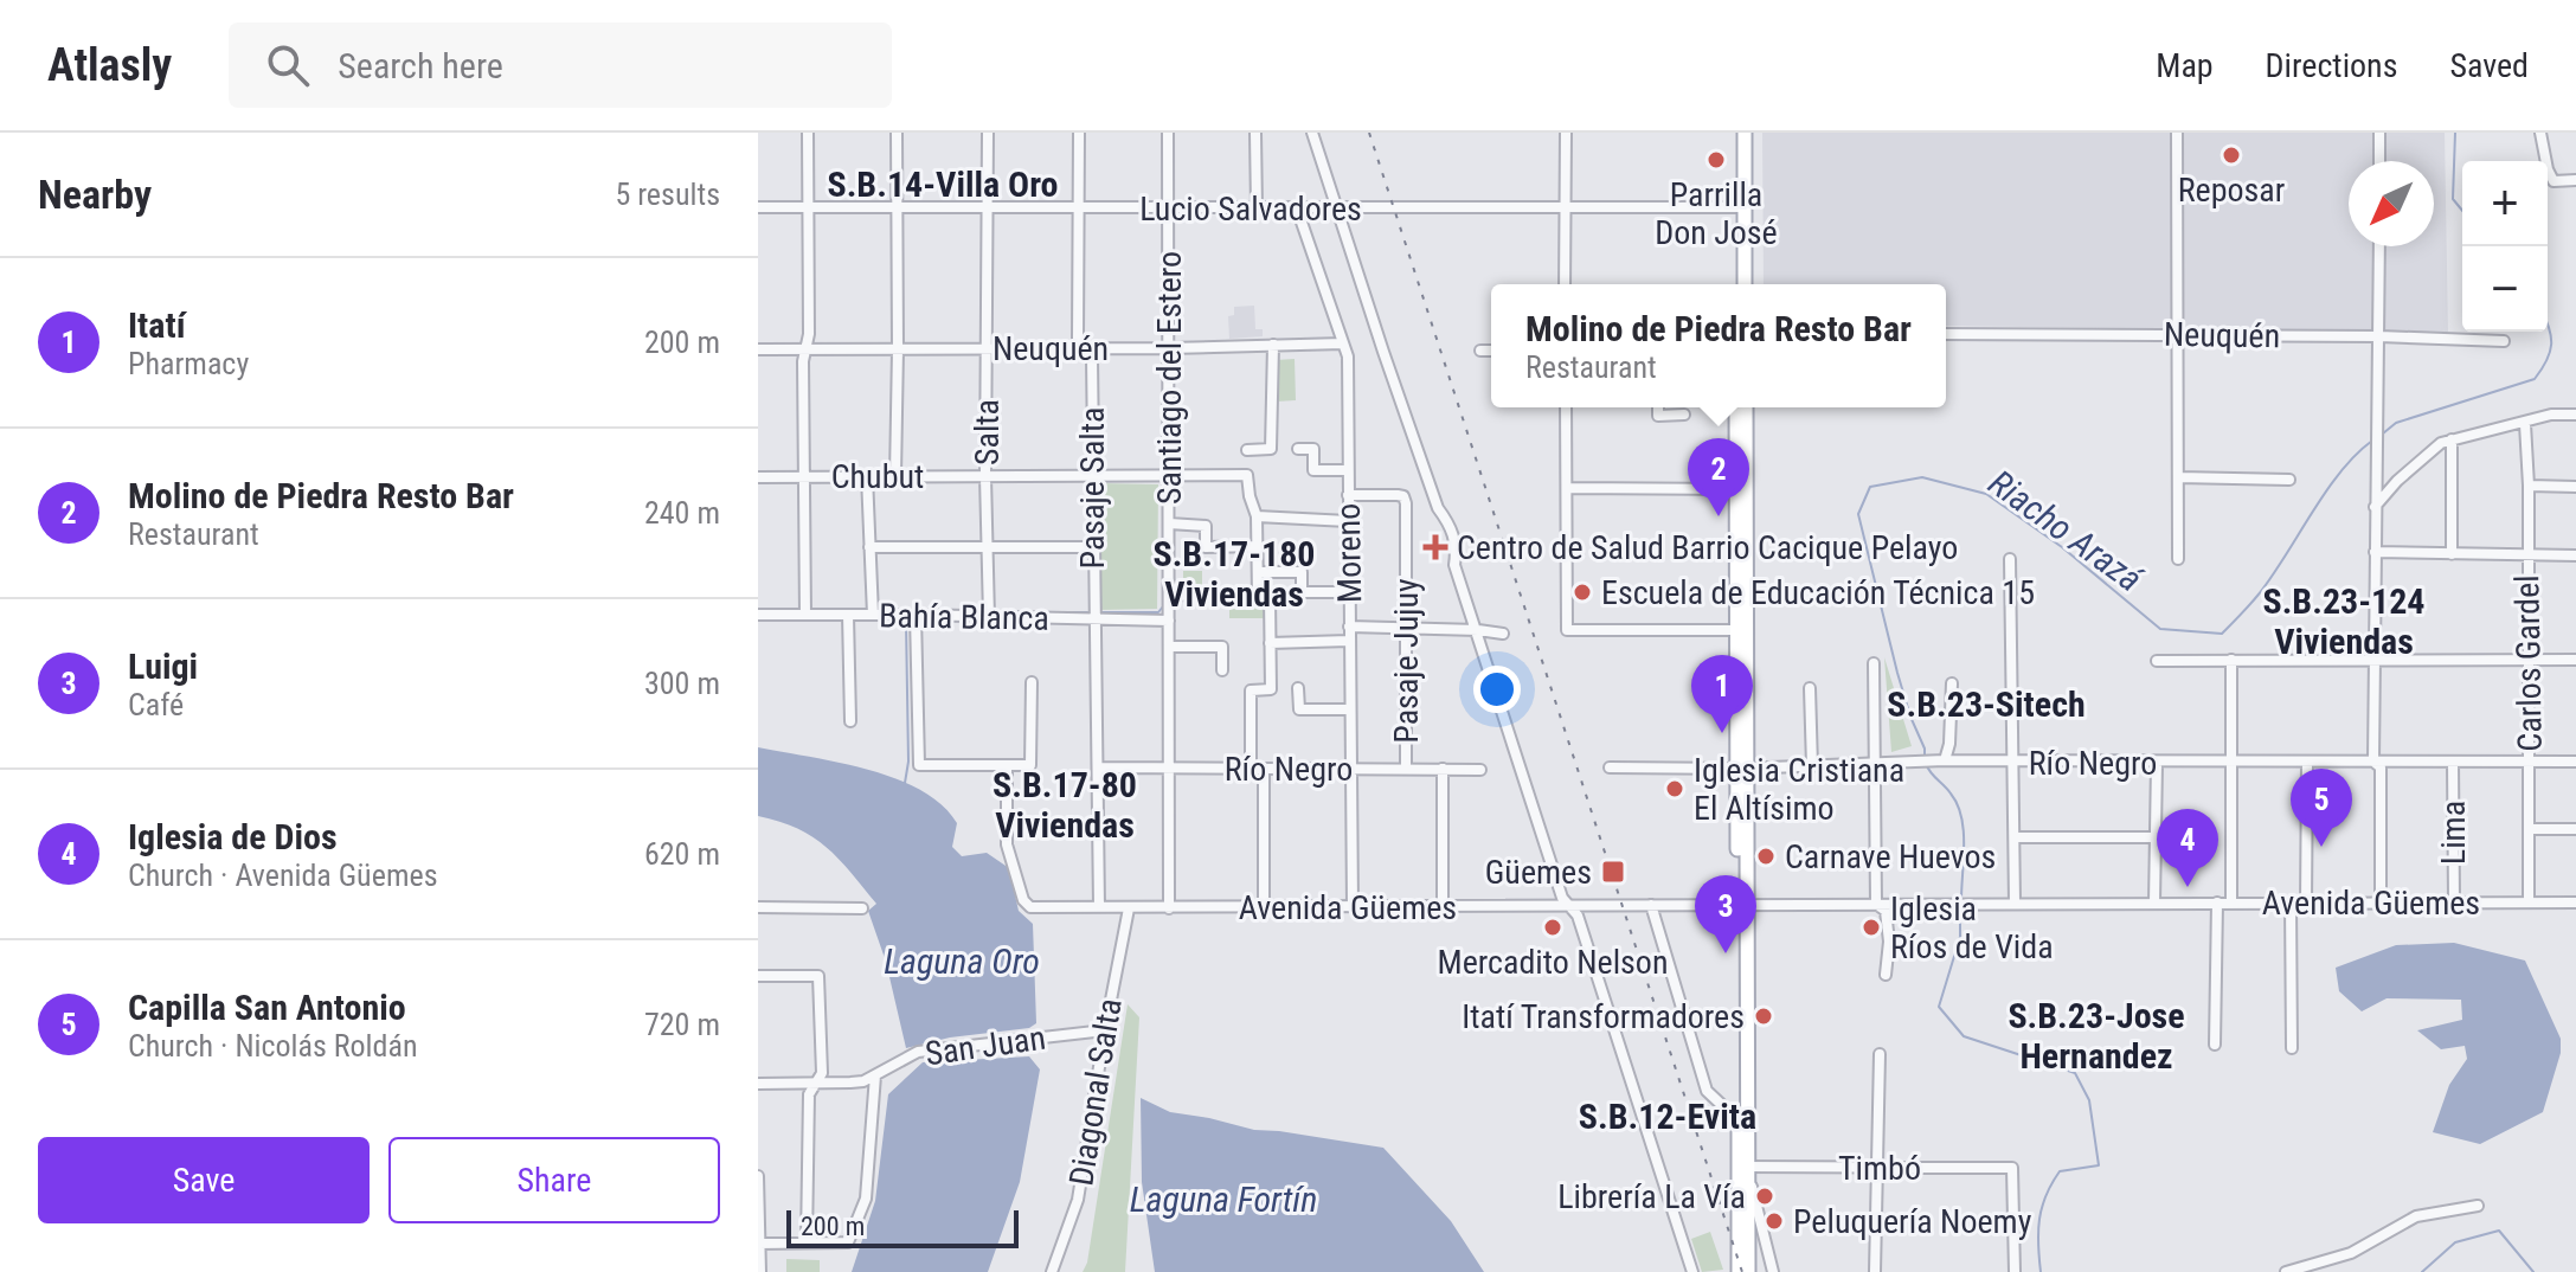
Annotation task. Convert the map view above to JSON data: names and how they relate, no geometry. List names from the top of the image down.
{
  "streets": {
    "street": [
      "Lucio Salvadores",
      "Neuquén",
      "Santiago del Estero",
      "Salta",
      "Chubut",
      "Pasaje Salta",
      "Moreno",
      "Bahía Blanca",
      "Pasaje Jujuy",
      "Carlos Gardel",
      "Río Negro",
      "Lima",
      "Avenida Güemes",
      "San Juan",
      "Diagonal Salta",
      "Timbó"
    ]
  },
  "crossings": [
    ["Lucio Salvadores", "Santiago del Estero"],
    ["Lucio Salvadores", "Salta"],
    ["Lucio Salvadores", "Pasaje Salta"],
    ["Lucio Salvadores", "Moreno"],
    ["Neuquén", "Santiago del Estero"],
    ["Neuquén", "Salta"],
    ["Neuquén", "Pasaje Salta"],
    ["Neuquén", "Moreno"],
    ["Santiago del Estero", "Chubut"],
    ["Santiago del Estero", "Bahía Blanca"],
    ["Santiago del Estero", "Río Negro"],
    ["Santiago del Estero", "Avenida Güemes"],
    ["Salta", "Chubut"],
    ["Salta", "Bahía Blanca"],
    ["Chubut", "Pasaje Salta"],
    ["Pasaje Salta", "Bahía Blanca"],
    ["Moreno", "Pasaje Jujuy"],
    ["Moreno", "Río Negro"],
    ["Moreno", "Avenida Güemes"],
    ["Pasaje Jujuy", "Río Negro"],
    ["Carlos Gardel", "Río Negro"],
    ["Carlos Gardel", "Avenida Güemes"],
    ["Río Negro", "Lima"],
    ["Lima", "Avenida Güemes"],
    ["Avenida Güemes", "Diagonal Salta"],
    ["San Juan", "Diagonal Salta"]
  ],
  "districts": [
    "S.B.14-Villa Oro",
    "S.B.17-180 Viviendas",
    "S.B.23-124 Viviendas",
    "S.B.23-Sitech",
    "S.B.17-80 Viviendas",
    "S.B.23-Jose Hernandez",
    "S.B.12-Evita"
  ],
  "water": ["Riacho Arazá", "Laguna Oro", "Laguna Fortín"],
  "places": {
    "other": [
      "Reposar",
      "Parrilla Don José",
      "Escuela de Educación Técnica 15",
      "Iglesia Cristiana El Altísimo",
      "Carnave Huevos",
      "Mercadito Nelson",
      "Iglesia Ríos de Vida",
      "Itatí Transformadores",
      "Librería La Vía",
      "Peluquería Noemy"
    ],
    "health": ["Centro de Salud Barrio Cacique Pelayo"],
    "transit": ["Güemes"]
  },
  "scale_bar": "200 m",
  "north": "bottom left",
  "page": {
    "header": "Atlasly",
    "search": "Search here",
    "nav": ["Map", "Directions", "Saved"],
    "heading": ["Nearby", "5 results"],
    "map_buttons": ["+", "−"],
    "list": [
      {
        "mark": "1",
        "name": "Itatí",
        "note": "Pharmacy",
        "value": "200 m"
      },
      {
        "mark": "2",
        "name": "Molino de Piedra Resto Bar",
        "note": "Restaurant",
        "value": "240 m"
      },
      {
        "mark": "3",
        "name": "Luigi",
        "note": "Café",
        "value": "300 m"
      },
      {
        "mark": "4",
        "name": "Iglesia de Dios",
        "note": "Church · Avenida Güemes",
        "value": "620 m"
      },
      {
        "mark": "5",
        "name": "Capilla San Antonio",
        "note": "Church · Nicolás Roldán",
        "value": "720 m"
      }
    ],
    "popup": ["Molino de Piedra Resto Bar", "Restaurant"],
    "pins": [
      "2",
      "1",
      "5",
      "4",
      "3"
    ],
    "buttons": ["Save", "Share"],
    "scale": "200 m"
  }
}
